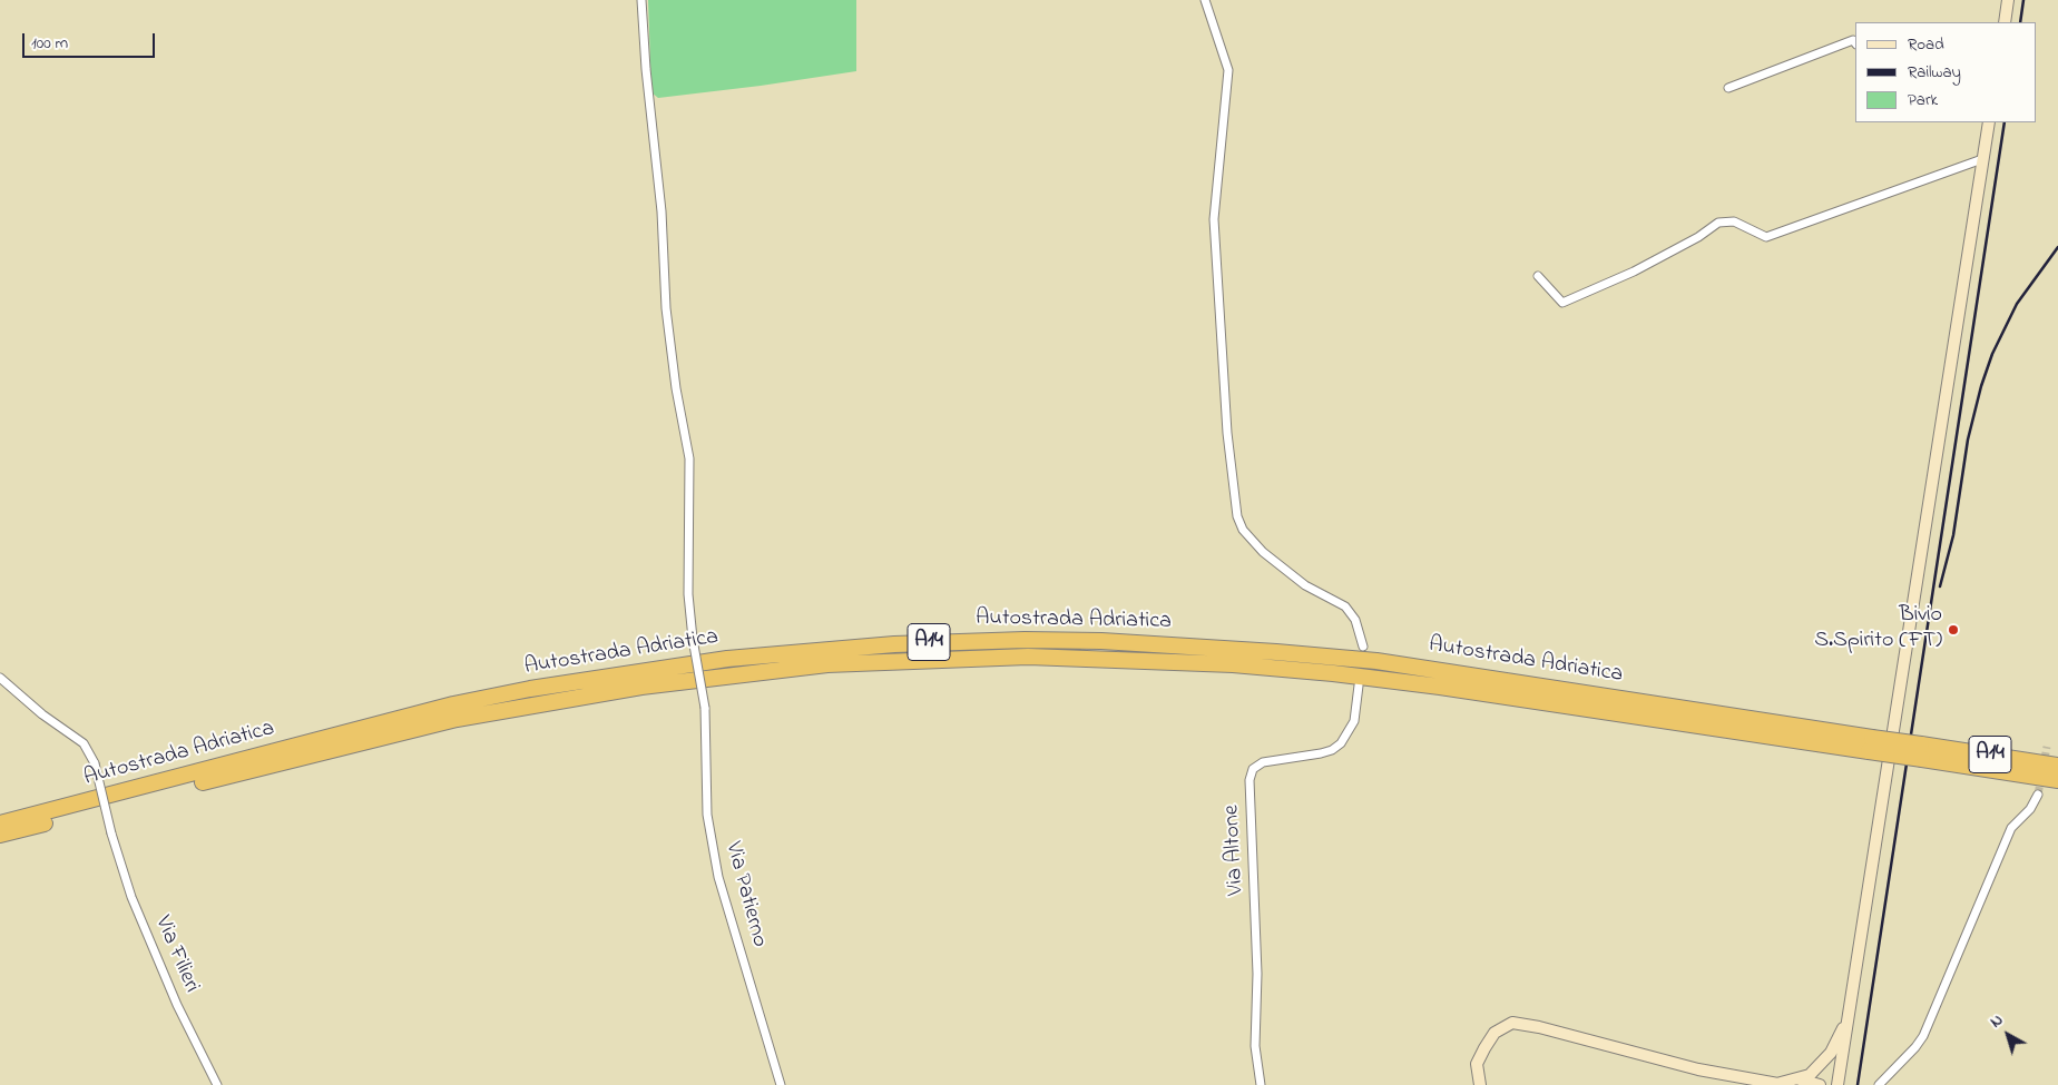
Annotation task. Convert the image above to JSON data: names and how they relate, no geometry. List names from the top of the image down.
{
  "streets": {
    "highway": ["Autostrada Adriatica", "A14"],
    "street": ["Via Altone", "Via Patierno", "Via Filieri"]
  },
  "places": ["Bivio S.Spirito (FT)"],
  "legend": ["Road", "Railway", "Park"],
  "scale_bar": "100 m",
  "north": "top left"
}
